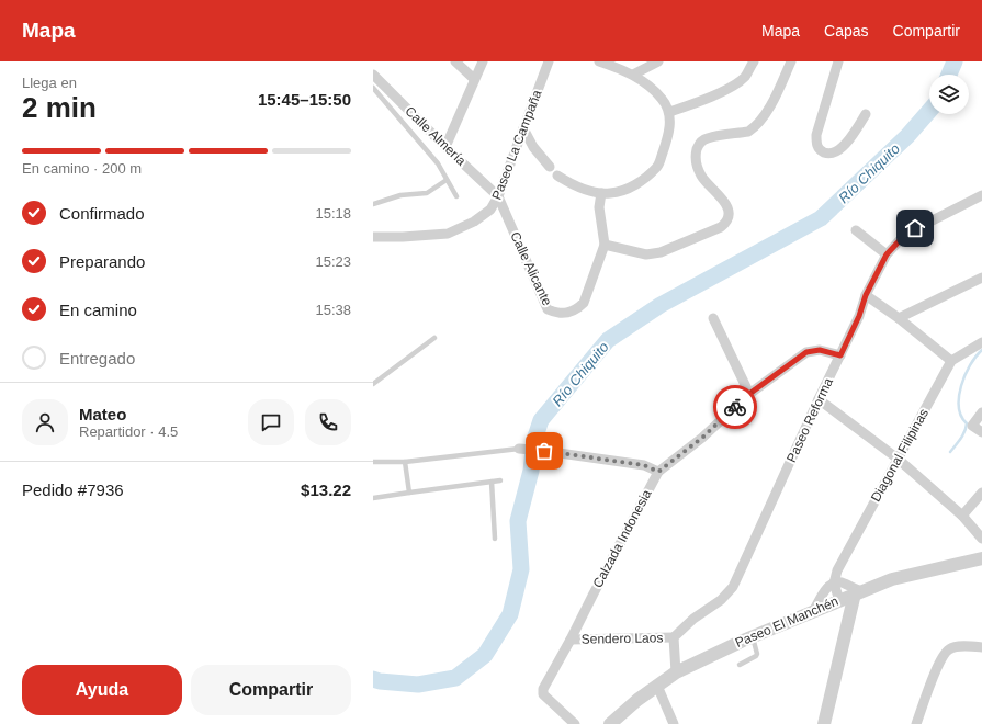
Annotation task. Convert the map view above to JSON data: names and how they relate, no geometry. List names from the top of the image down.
{
  "streets": {
    "street": [
      "Calle Almería",
      "Paseo La Campaña",
      "Calle Alicante",
      "Paseo Reforma",
      "Diagonal Filipinas",
      "Calzada Indonesia",
      "Paseo El Manchén",
      "Sendero Laos"
    ]
  },
  "crossings": [
    ["Calle Almería", "Paseo La Campaña"],
    ["Calle Almería", "Calle Alicante"],
    ["Paseo La Campaña", "Calle Alicante"],
    ["Paseo Reforma", "Calzada Indonesia"],
    ["Paseo Reforma", "Sendero Laos"],
    ["Diagonal Filipinas", "Paseo El Manchén"],
    ["Calzada Indonesia", "Sendero Laos"]
  ],
  "water": ["Río Chiquito"],
  "page": {
    "header": "Mapa",
    "nav": ["Mapa", "Capas", "Compartir"],
    "heading": ["2 min", "Llega en", "15:45–15:50"],
    "panel": [
      "Mateo",
      "Repartidor · 4.5",
      "Pedido #7936",
      "$13.22"
    ],
    "bar": "En camino · 200 m",
    "list": [
      ["Confirmado", "15:18"],
      ["Preparando", "15:23"],
      ["En camino", "15:38"],
      "Entregado"
    ],
    "buttons": ["Ayuda", "Compartir"]
  }
}
